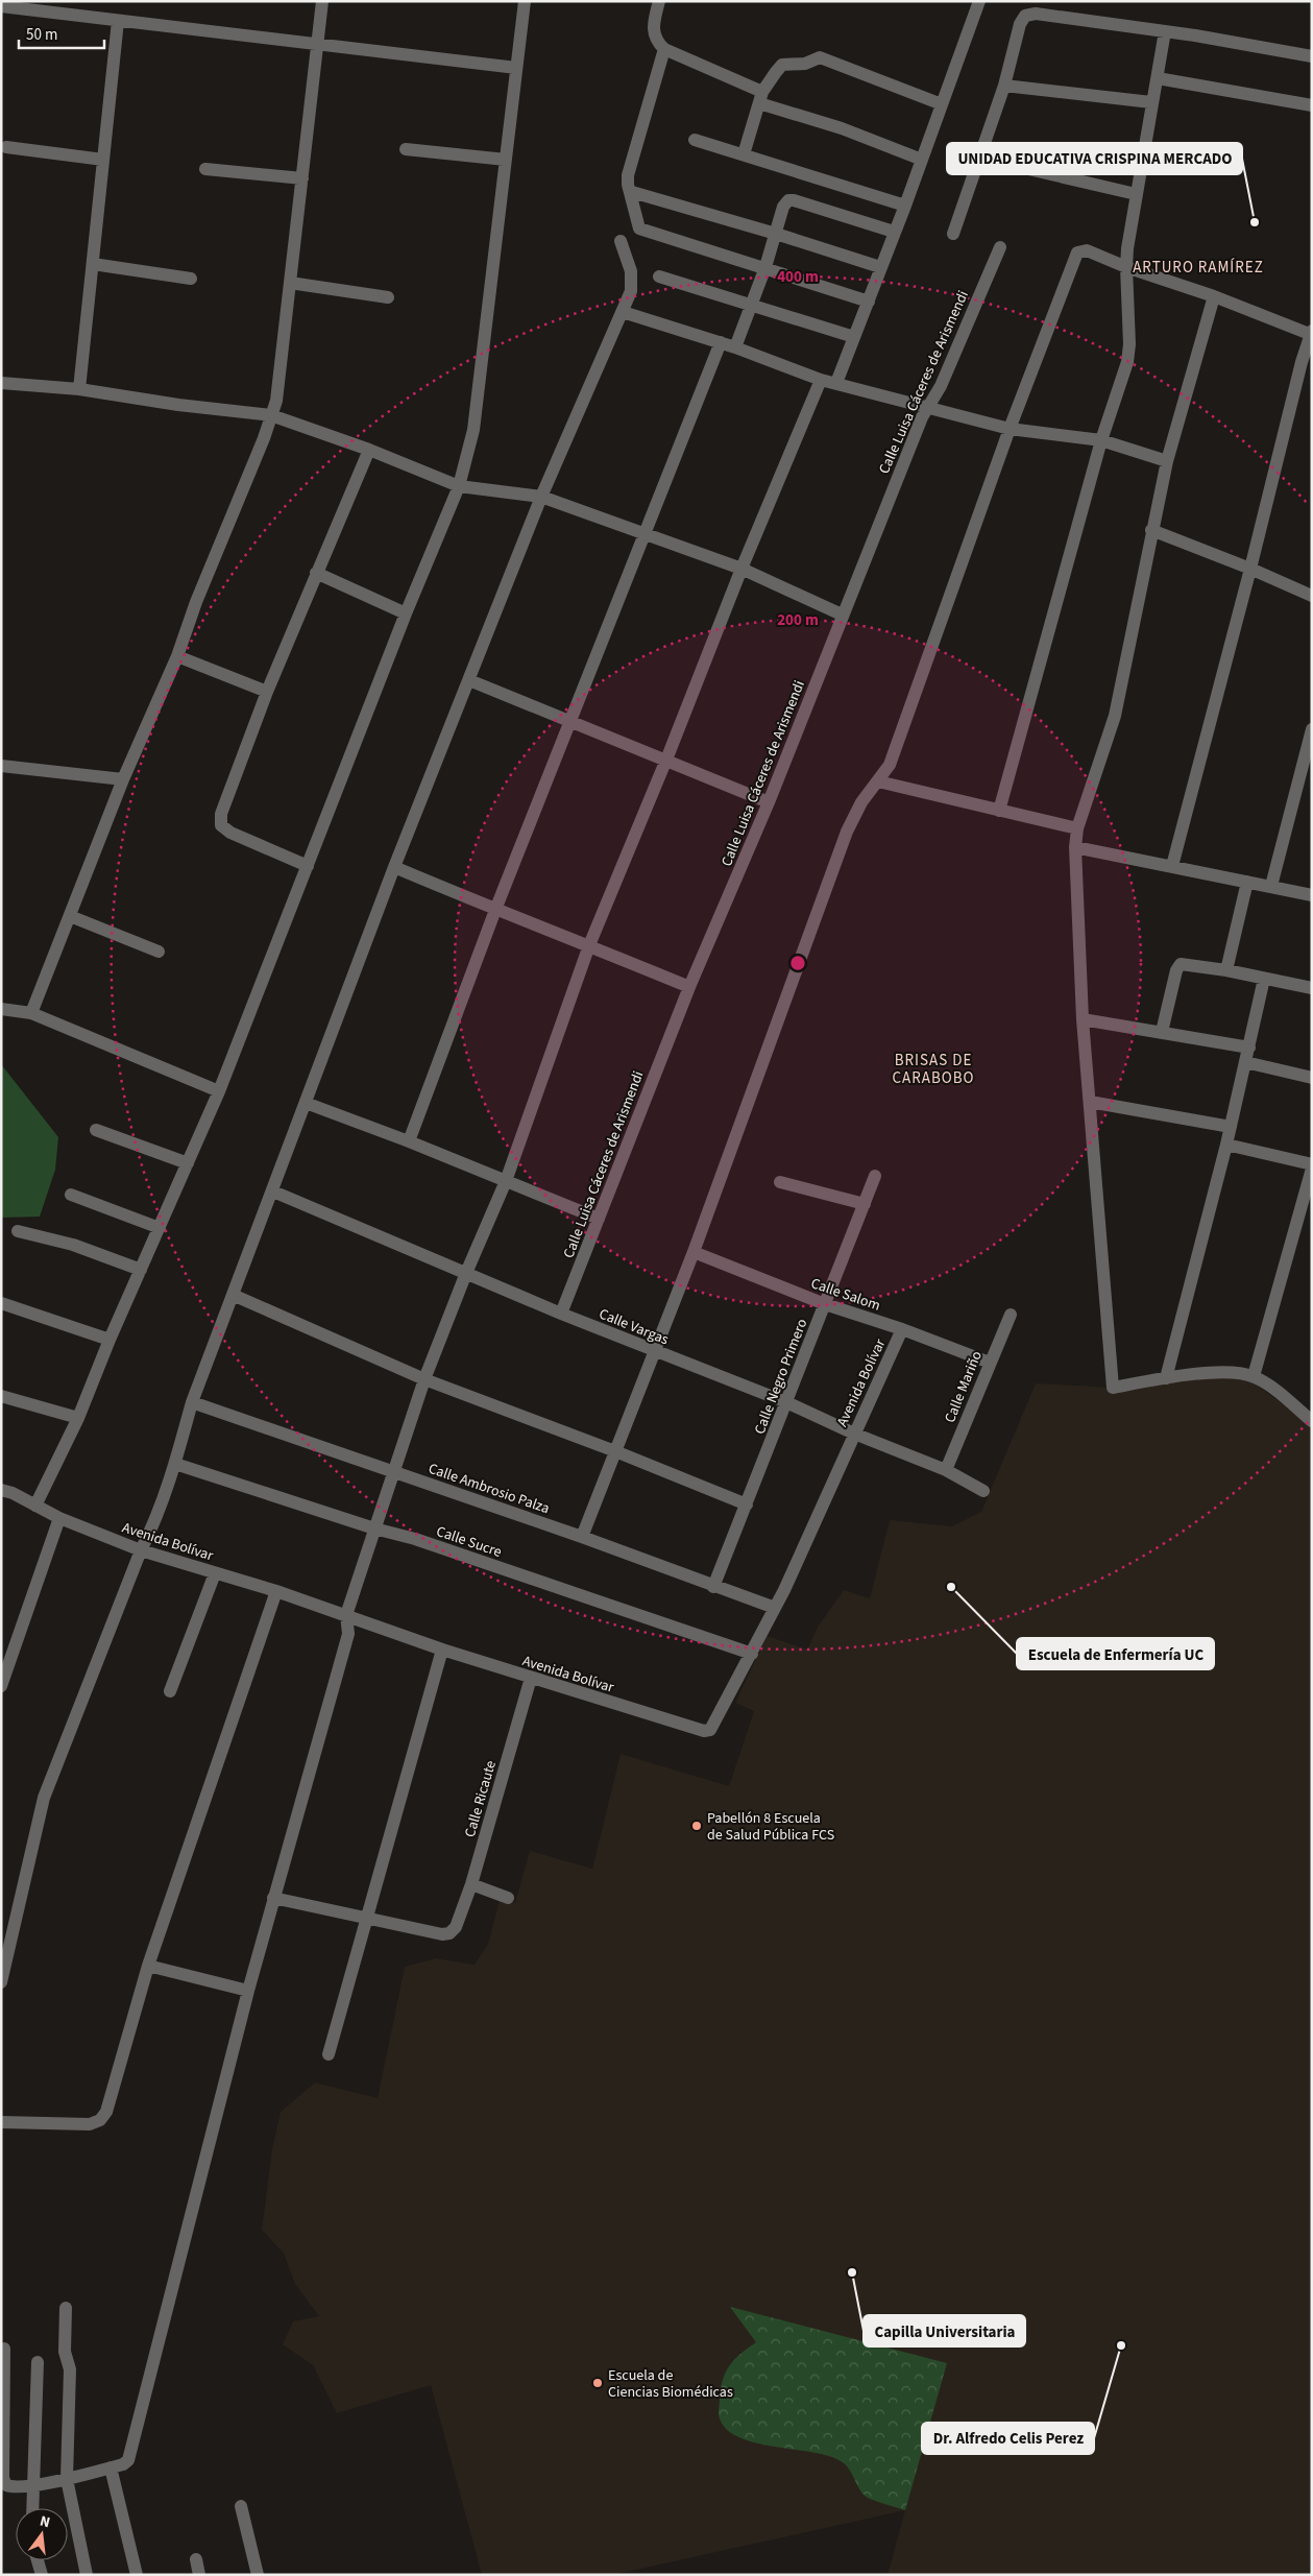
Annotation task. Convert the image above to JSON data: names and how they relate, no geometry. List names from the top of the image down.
{
  "streets": {
    "street": [
      "Calle Luisa Cáceres de Arismendi",
      "Calle Salom",
      "Calle Vargas",
      "Calle Negro Primero",
      "Avenida Bolívar",
      "Calle Mariño",
      "Calle Ambrosio Palza",
      "Calle Sucre",
      "Calle Ricaute"
    ]
  },
  "crossings": [
    ["Calle Luisa Cáceres de Arismendi", "Calle Vargas"],
    ["Calle Salom", "Calle Negro Primero"],
    ["Calle Salom", "Avenida Bolívar"],
    ["Calle Salom", "Calle Mariño"],
    ["Calle Vargas", "Calle Negro Primero"],
    ["Calle Vargas", "Avenida Bolívar"],
    ["Calle Vargas", "Calle Mariño"],
    ["Calle Negro Primero", "Calle Ambrosio Palza"],
    ["Avenida Bolívar", "Calle Ambrosio Palza"],
    ["Avenida Bolívar", "Calle Sucre"],
    ["Avenida Bolívar", "Calle Ricaute"]
  ],
  "districts": ["ARTURO RAMÍREZ", "BRISAS DE CARABOBO"],
  "places": [
    "UNIDAD EDUCATIVA CRISPINA MERCADO",
    "Escuela de Enfermería UC",
    "Pabellón 8 Escuela de Salud Pública FCS",
    "Capilla Universitaria",
    "Dr. Alfredo Celis Perez",
    "Escuela de Ciencias Biomédicas"
  ],
  "scale_bar": "50 m",
  "north": "top",
  "rings": ["400 m", "200 m"]
}
